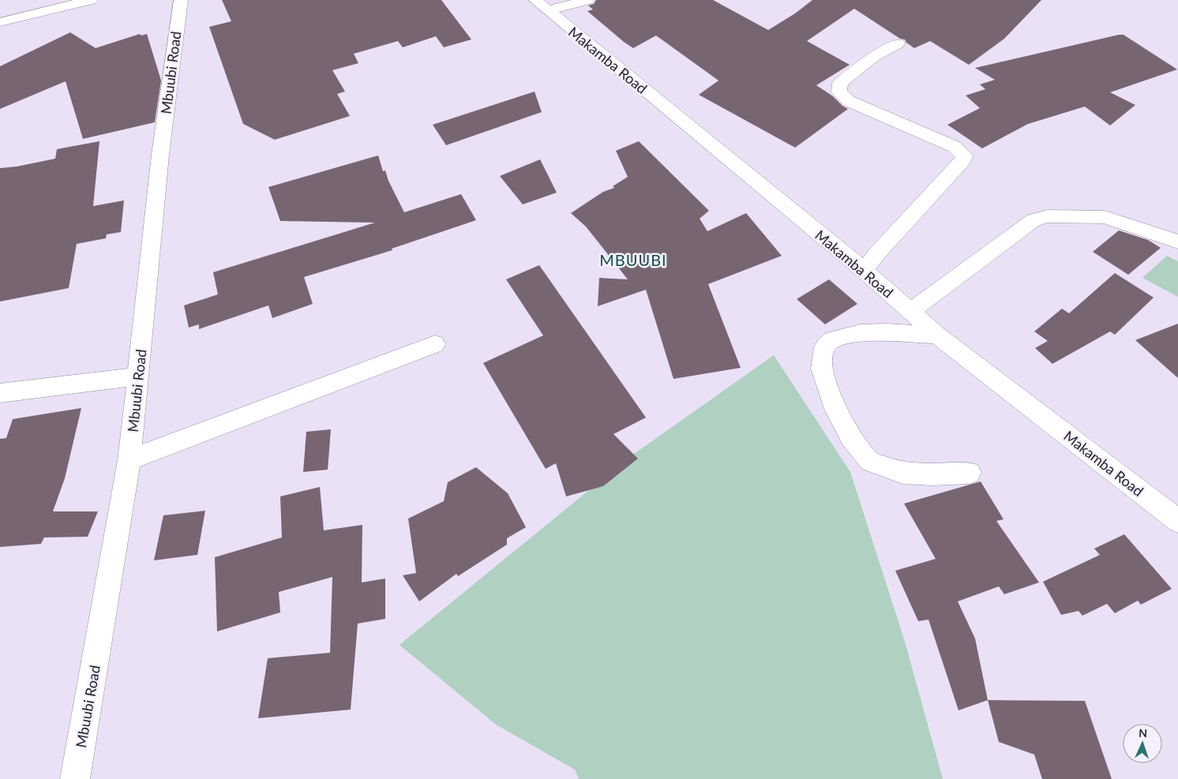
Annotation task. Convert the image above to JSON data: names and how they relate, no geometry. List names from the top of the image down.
{
  "streets": {
    "street": ["Makamba Road", "Mbuubi Road"]
  },
  "districts": ["MBUUBI"],
  "north": "top"
}
